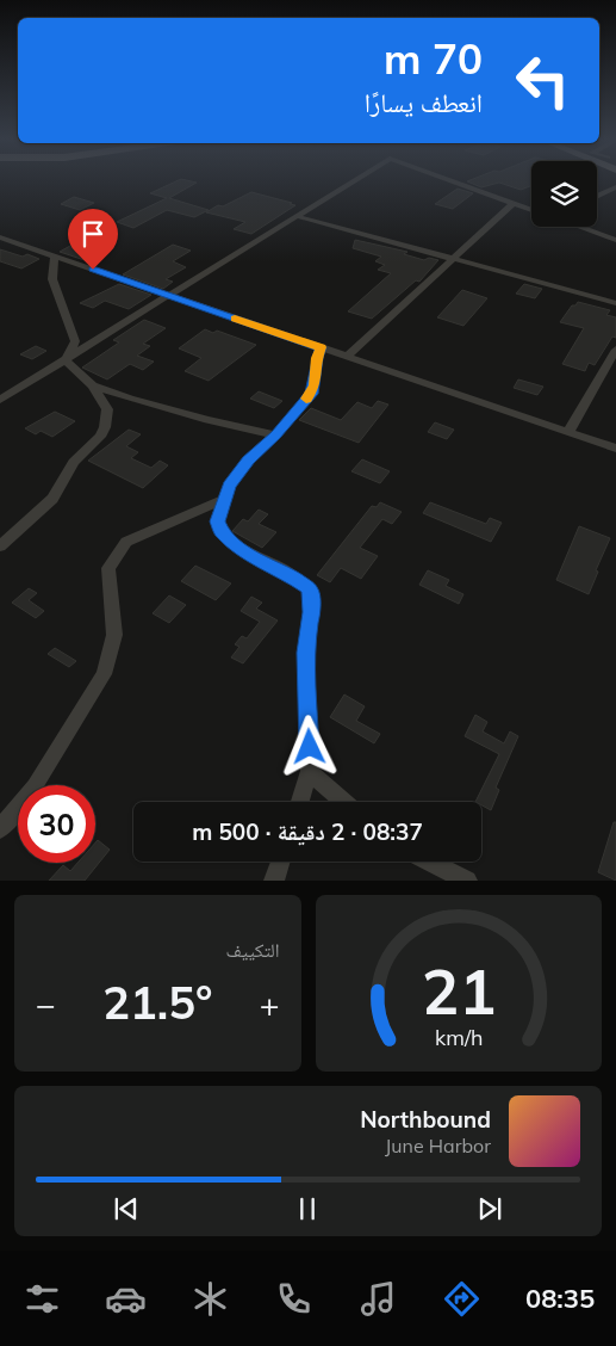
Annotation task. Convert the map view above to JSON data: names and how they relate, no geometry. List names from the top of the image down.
{
  "page": {
    "turn": ["70 m", "انعطف يسارًا"],
    "limit": "30",
    "trip": "08:37 · 2 دقيقة · 500 m",
    "tile": "التكييف",
    "heat": ["−", "21.5°", "+"],
    "song": ["Northbound", "June Harbor"],
    "tabs": "08:35",
    "gauge": ["21", "km/h"]
  }
}
